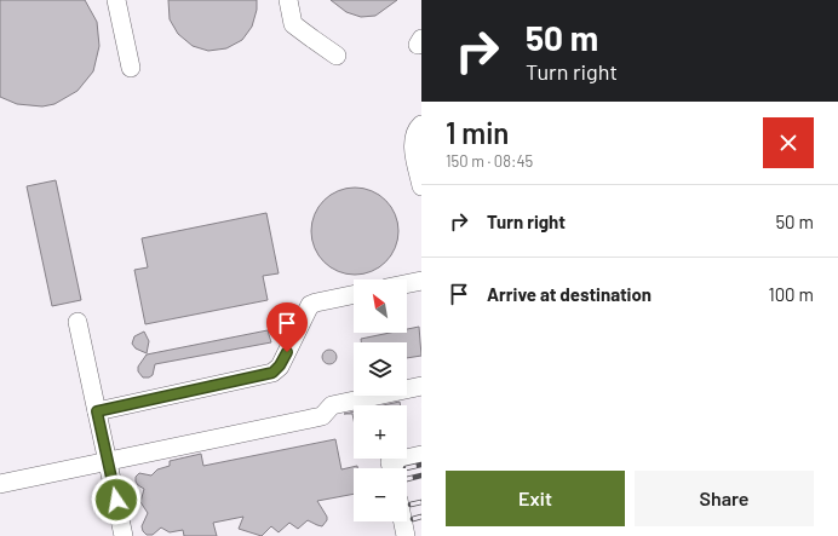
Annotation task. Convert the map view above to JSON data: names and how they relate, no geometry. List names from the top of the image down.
{
  "north": "top left",
  "page": {
    "turn": ["50 m", "Turn right"],
    "heading": ["1 min", "150 m · 08:45"],
    "list": [
      {
        "name": "Turn right",
        "value": "50 m"
      },
      {
        "name": "Arrive at destination",
        "value": "100 m"
      }
    ],
    "map_buttons": ["+", "−"],
    "buttons": ["Exit", "Share"]
  }
}
